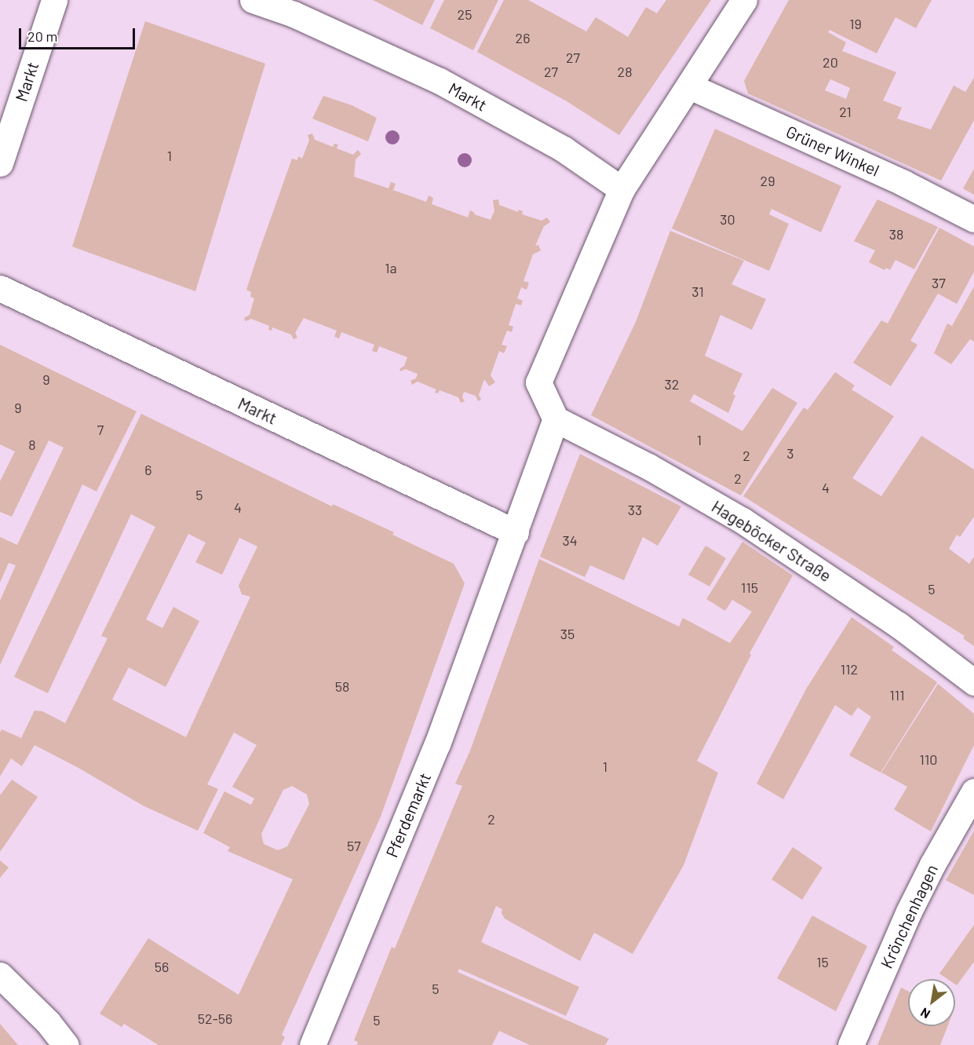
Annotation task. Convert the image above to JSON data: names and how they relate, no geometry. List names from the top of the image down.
{
  "streets": {
    "street": [
      "Markt",
      "Grüner Winkel",
      "Hageböcker Straße",
      "Pferdemarkt",
      "Krönchenhagen"
    ]
  },
  "crossings": [
    ["Markt", "Pferdemarkt"]
  ],
  "house_numbers": [
    "25",
    "19",
    "26",
    "27",
    "20",
    "27",
    "28",
    "21",
    "1",
    "29",
    "30",
    "38",
    "1a",
    "37",
    "31",
    "9",
    "32",
    "9",
    "7",
    "1",
    "8",
    "3",
    "2",
    "6",
    "2",
    "4",
    "5",
    "4",
    "33",
    "34",
    "115",
    "5",
    "35",
    "112",
    "58",
    "111",
    "110",
    "1",
    "2",
    "57",
    "15",
    "56",
    "5",
    "52-56",
    "5"
  ],
  "scale_bar": "20 m",
  "north": "bottom left"
}
